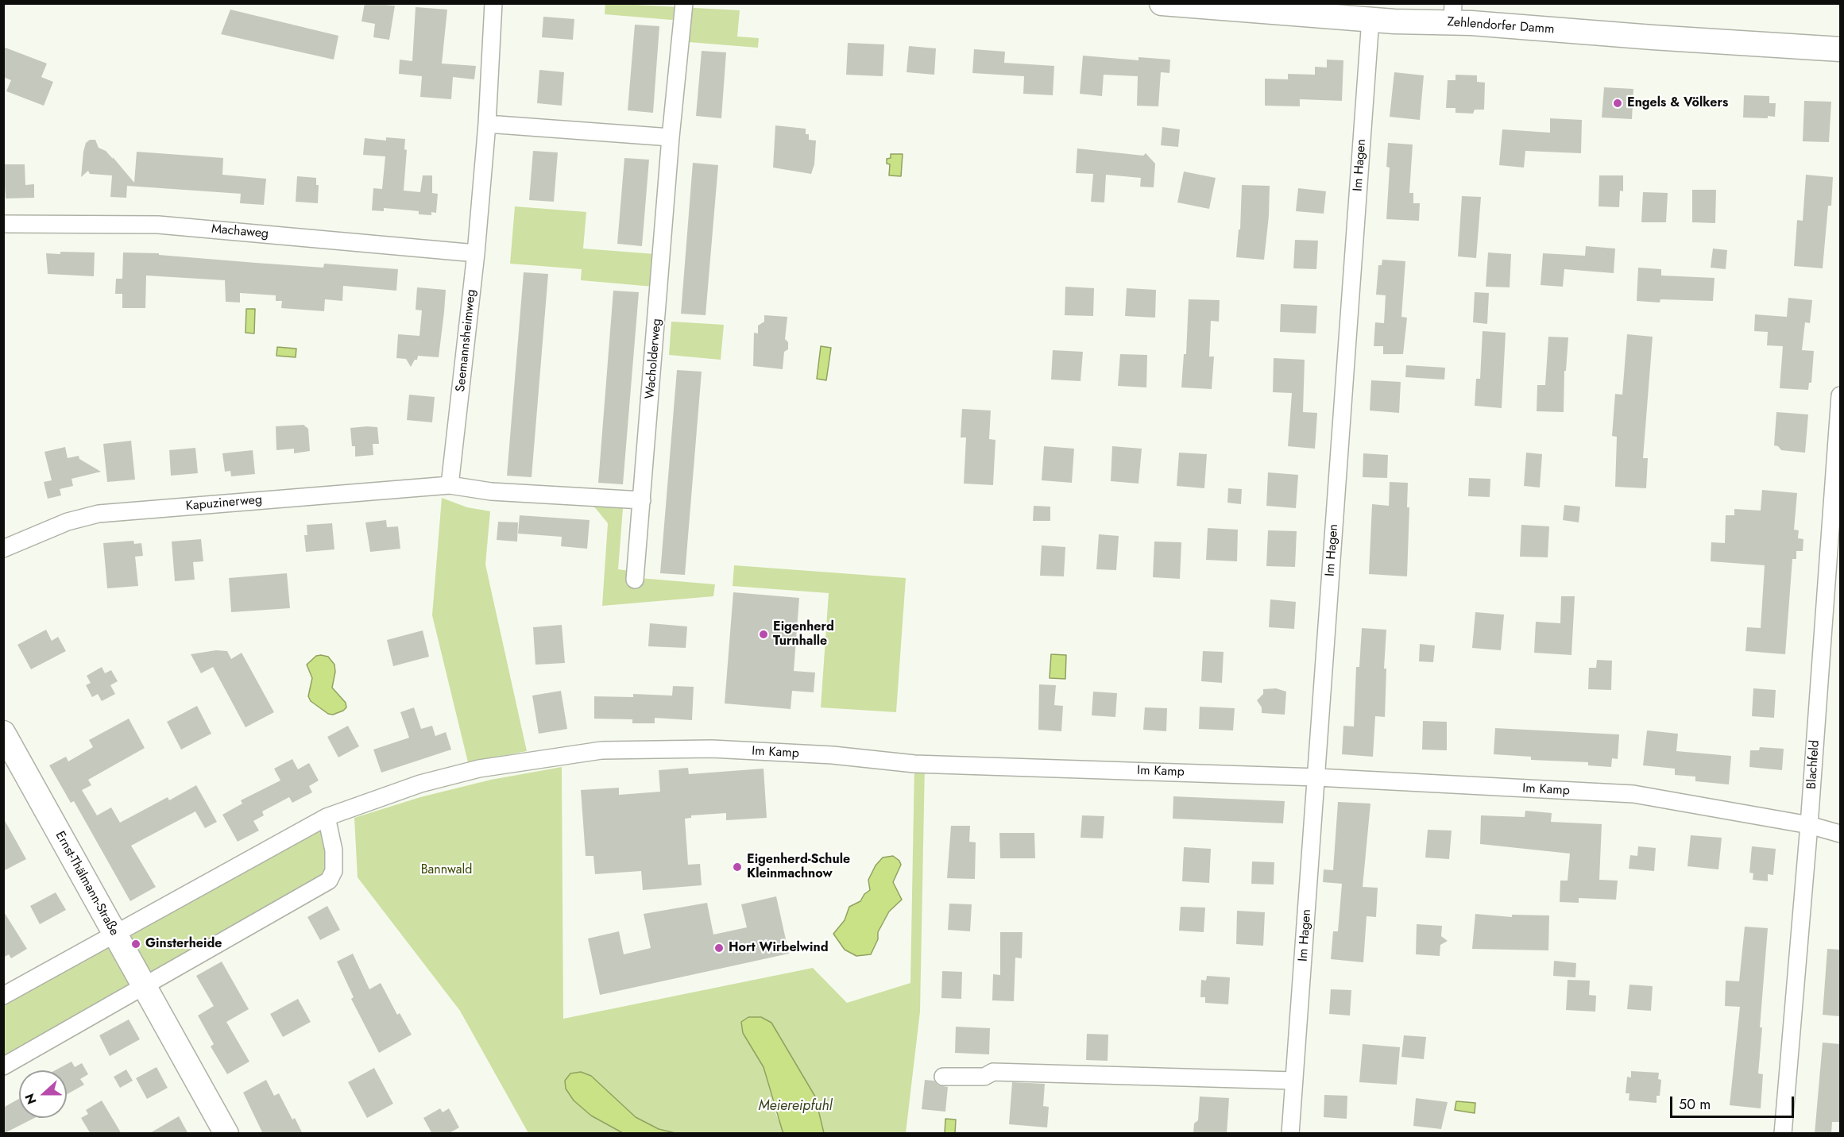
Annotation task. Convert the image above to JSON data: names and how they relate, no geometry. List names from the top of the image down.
{
  "streets": {
    "main road": ["Zehlendorfer Damm", "Ernst-Thälmann-Straße"],
    "street": [
      "Im Hagen",
      "Machaweg",
      "Seemannsheimweg",
      "Wacholderweg",
      "Kapuzinerweg",
      "Im Kamp",
      "Blachfeld"
    ]
  },
  "crossings": [
    ["Zehlendorfer Damm", "Im Hagen"],
    ["Im Hagen", "Im Kamp"],
    ["Machaweg", "Seemannsheimweg"],
    ["Seemannsheimweg", "Kapuzinerweg"],
    ["Im Kamp", "Blachfeld"]
  ],
  "water": ["Meiereipfuhl"],
  "parks": ["Bannwald"],
  "places": [
    "Engels & Völkers",
    "Eigenherd Turnhalle",
    "Eigenherd-Schule Kleinmachnow",
    "Ginsterheide",
    "Hort Wirbelwind"
  ],
  "scale_bar": "50 m",
  "north": "left"
}
